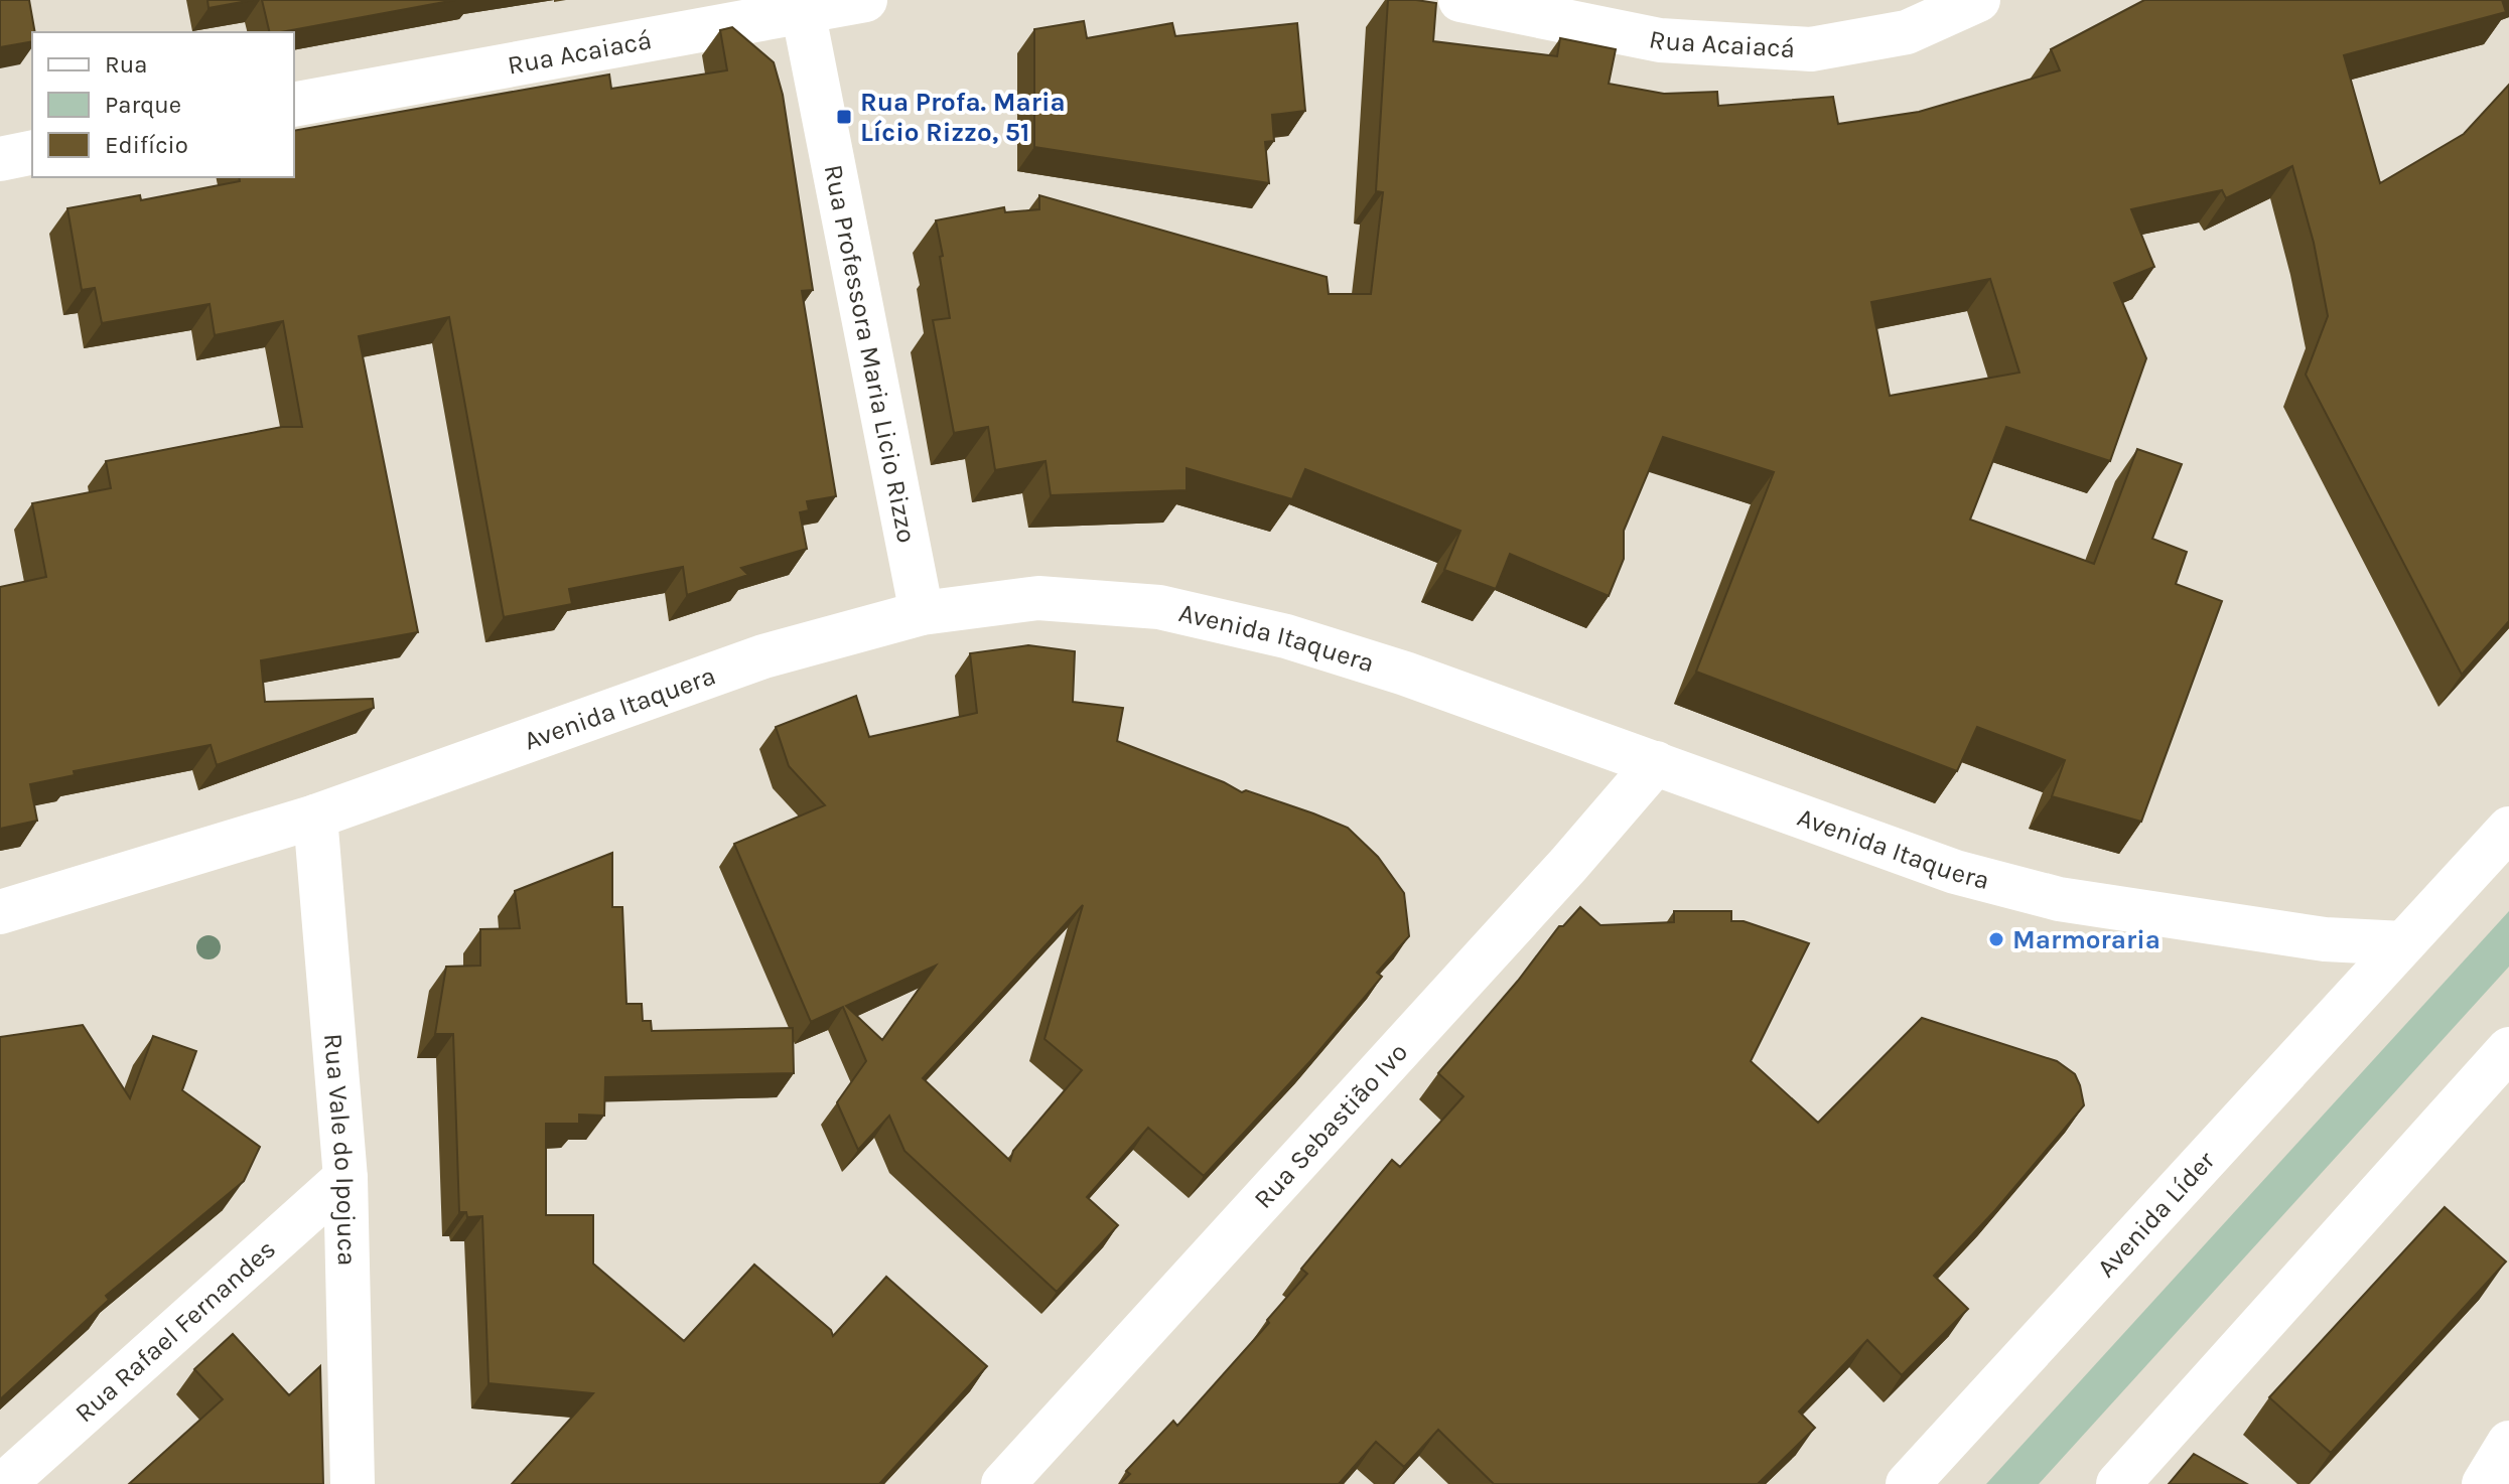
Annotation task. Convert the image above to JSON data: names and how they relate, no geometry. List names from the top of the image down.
{
  "streets": {
    "street": [
      "Rua Acaiacá",
      "Rua Professora Maria Licio Rizzo",
      "Avenida Itaquera",
      "Rua Sebastião Ivo",
      "Rua Vale do Ipojuca",
      "Avenida Líder",
      "Rua Rafael Fernandes"
    ]
  },
  "crossings": [
    ["Rua Acaiacá", "Rua Professora Maria Licio Rizzo"],
    ["Rua Professora Maria Licio Rizzo", "Avenida Itaquera"],
    ["Avenida Itaquera", "Rua Sebastião Ivo"],
    ["Avenida Itaquera", "Rua Vale do Ipojuca"],
    ["Avenida Itaquera", "Avenida Líder"],
    ["Rua Vale do Ipojuca", "Rua Rafael Fernandes"]
  ],
  "places": {
    "transit": ["Rua Profa. Maria Lício Rizzo, 51"],
    "other": ["Marmoraria"]
  },
  "legend": ["Rua", "Parque", "Edifício"]
}
